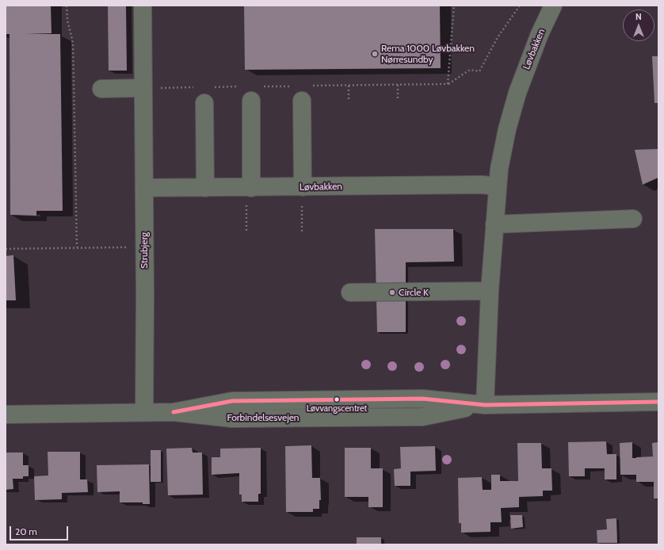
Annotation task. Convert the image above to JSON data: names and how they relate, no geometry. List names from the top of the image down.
{
  "streets": {
    "street": ["Løvbakken", "Strubjerg", "Forbindelsesvejen"]
  },
  "crossings": [
    ["Løvbakken", "Strubjerg"],
    ["Løvbakken", "Forbindelsesvejen"],
    ["Strubjerg", "Forbindelsesvejen"]
  ],
  "places": ["Rema 1000 Løvbakken Nørresundby", "Circle K", "Løvvangscentret"],
  "scale_bar": "20 m",
  "north": "top"
}
